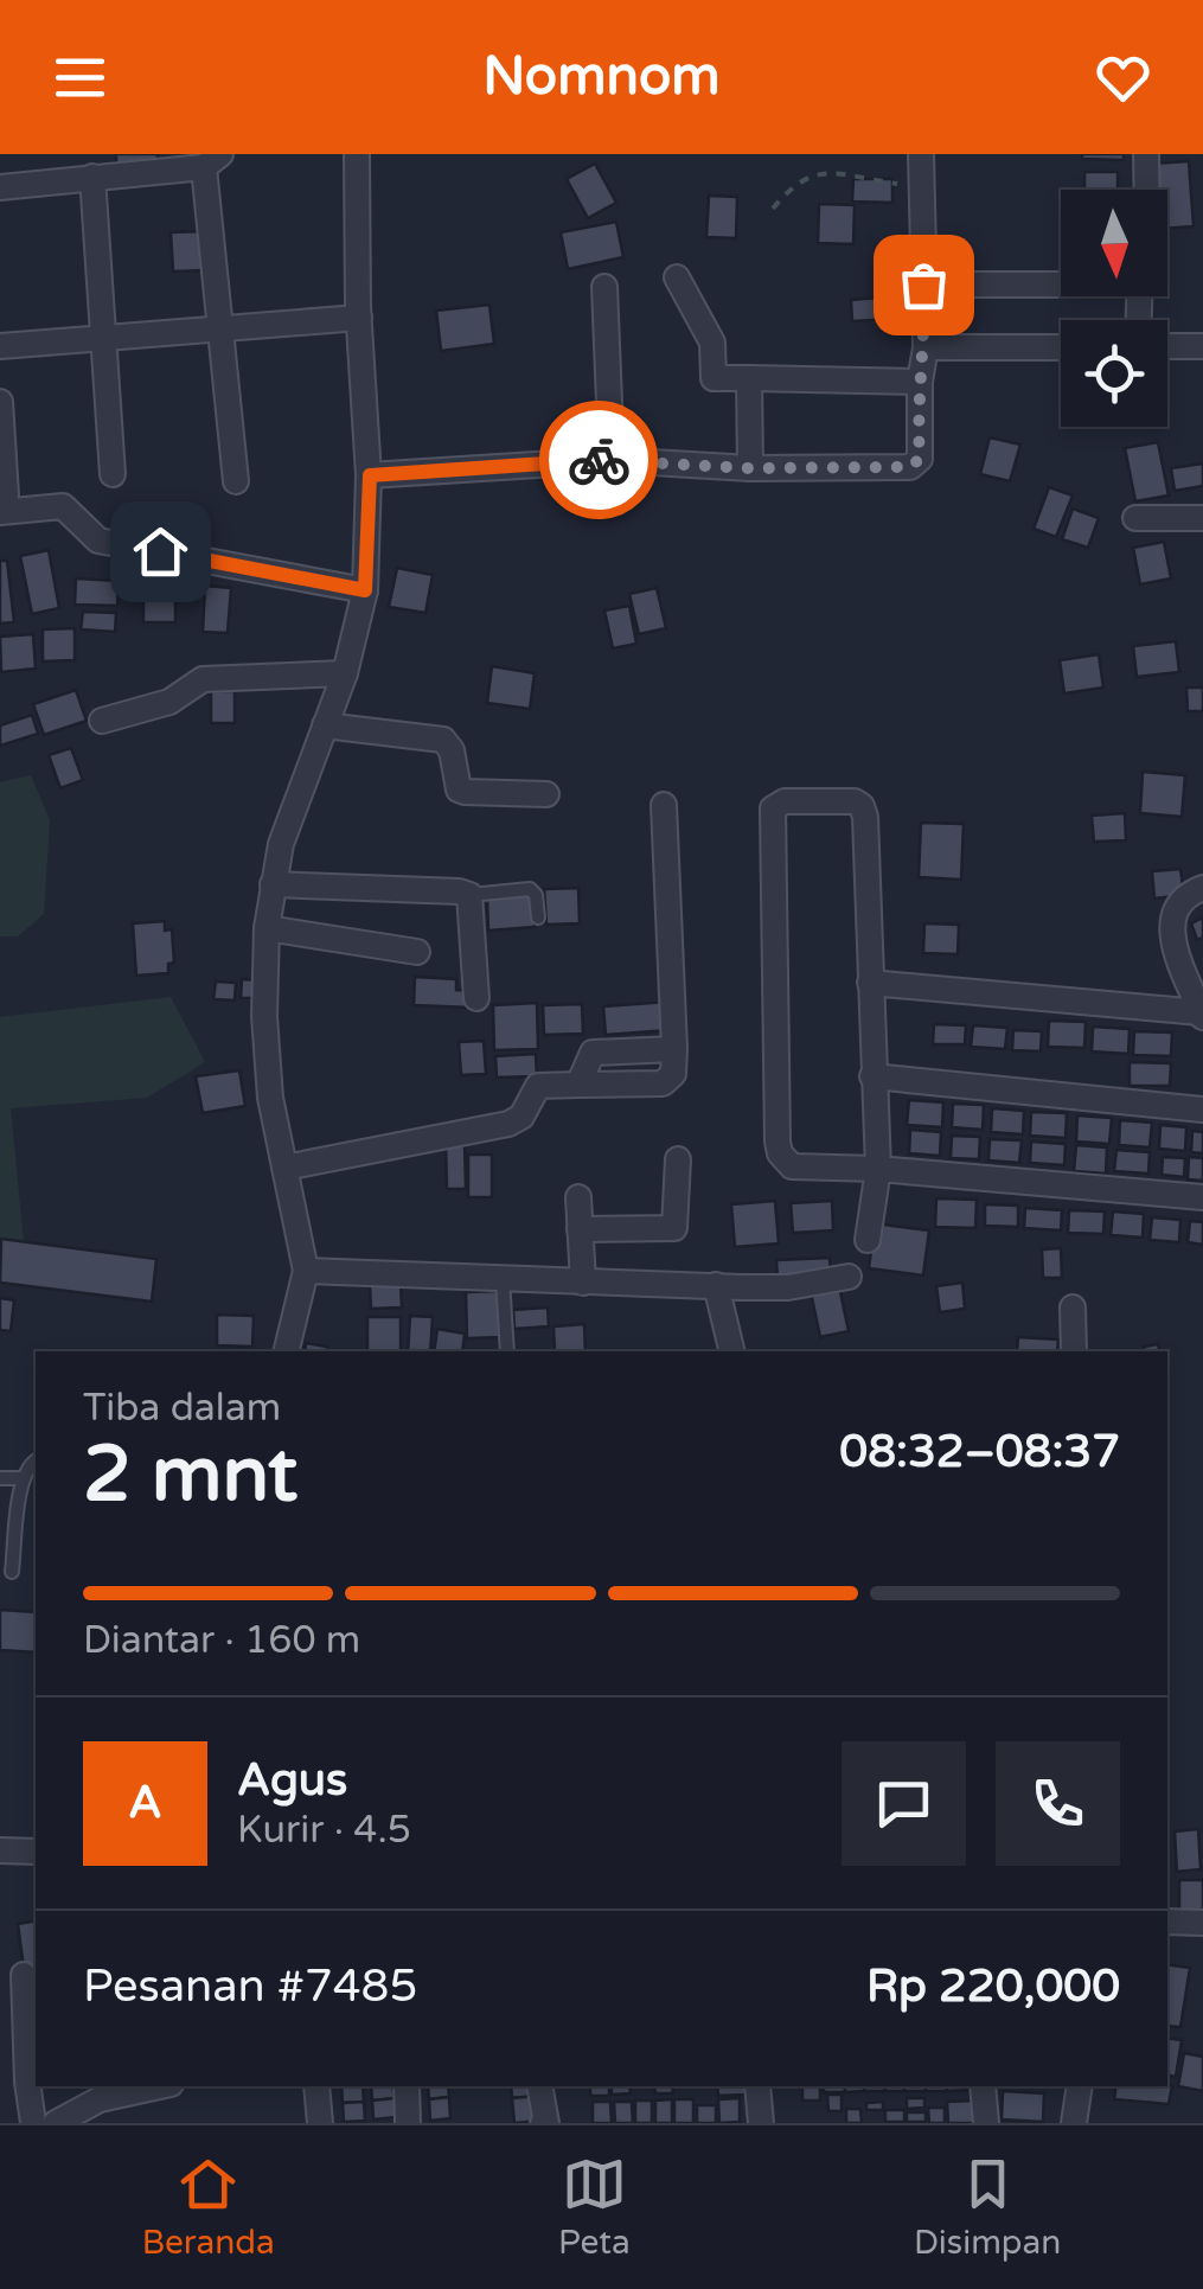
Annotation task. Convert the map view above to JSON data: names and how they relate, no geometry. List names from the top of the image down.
{
  "north": "bottom",
  "page": {
    "header": "Nomnom",
    "heading": ["2 mnt", "Tiba dalam", "08:32–08:37"],
    "panel": [
      "Agus",
      "Kurir · 4.5",
      "Pesanan #7485",
      "Rp 220,000"
    ],
    "bar": "Diantar · 160 m",
    "round": "A",
    "tabs": ["Beranda", "Peta", "Disimpan"]
  }
}
